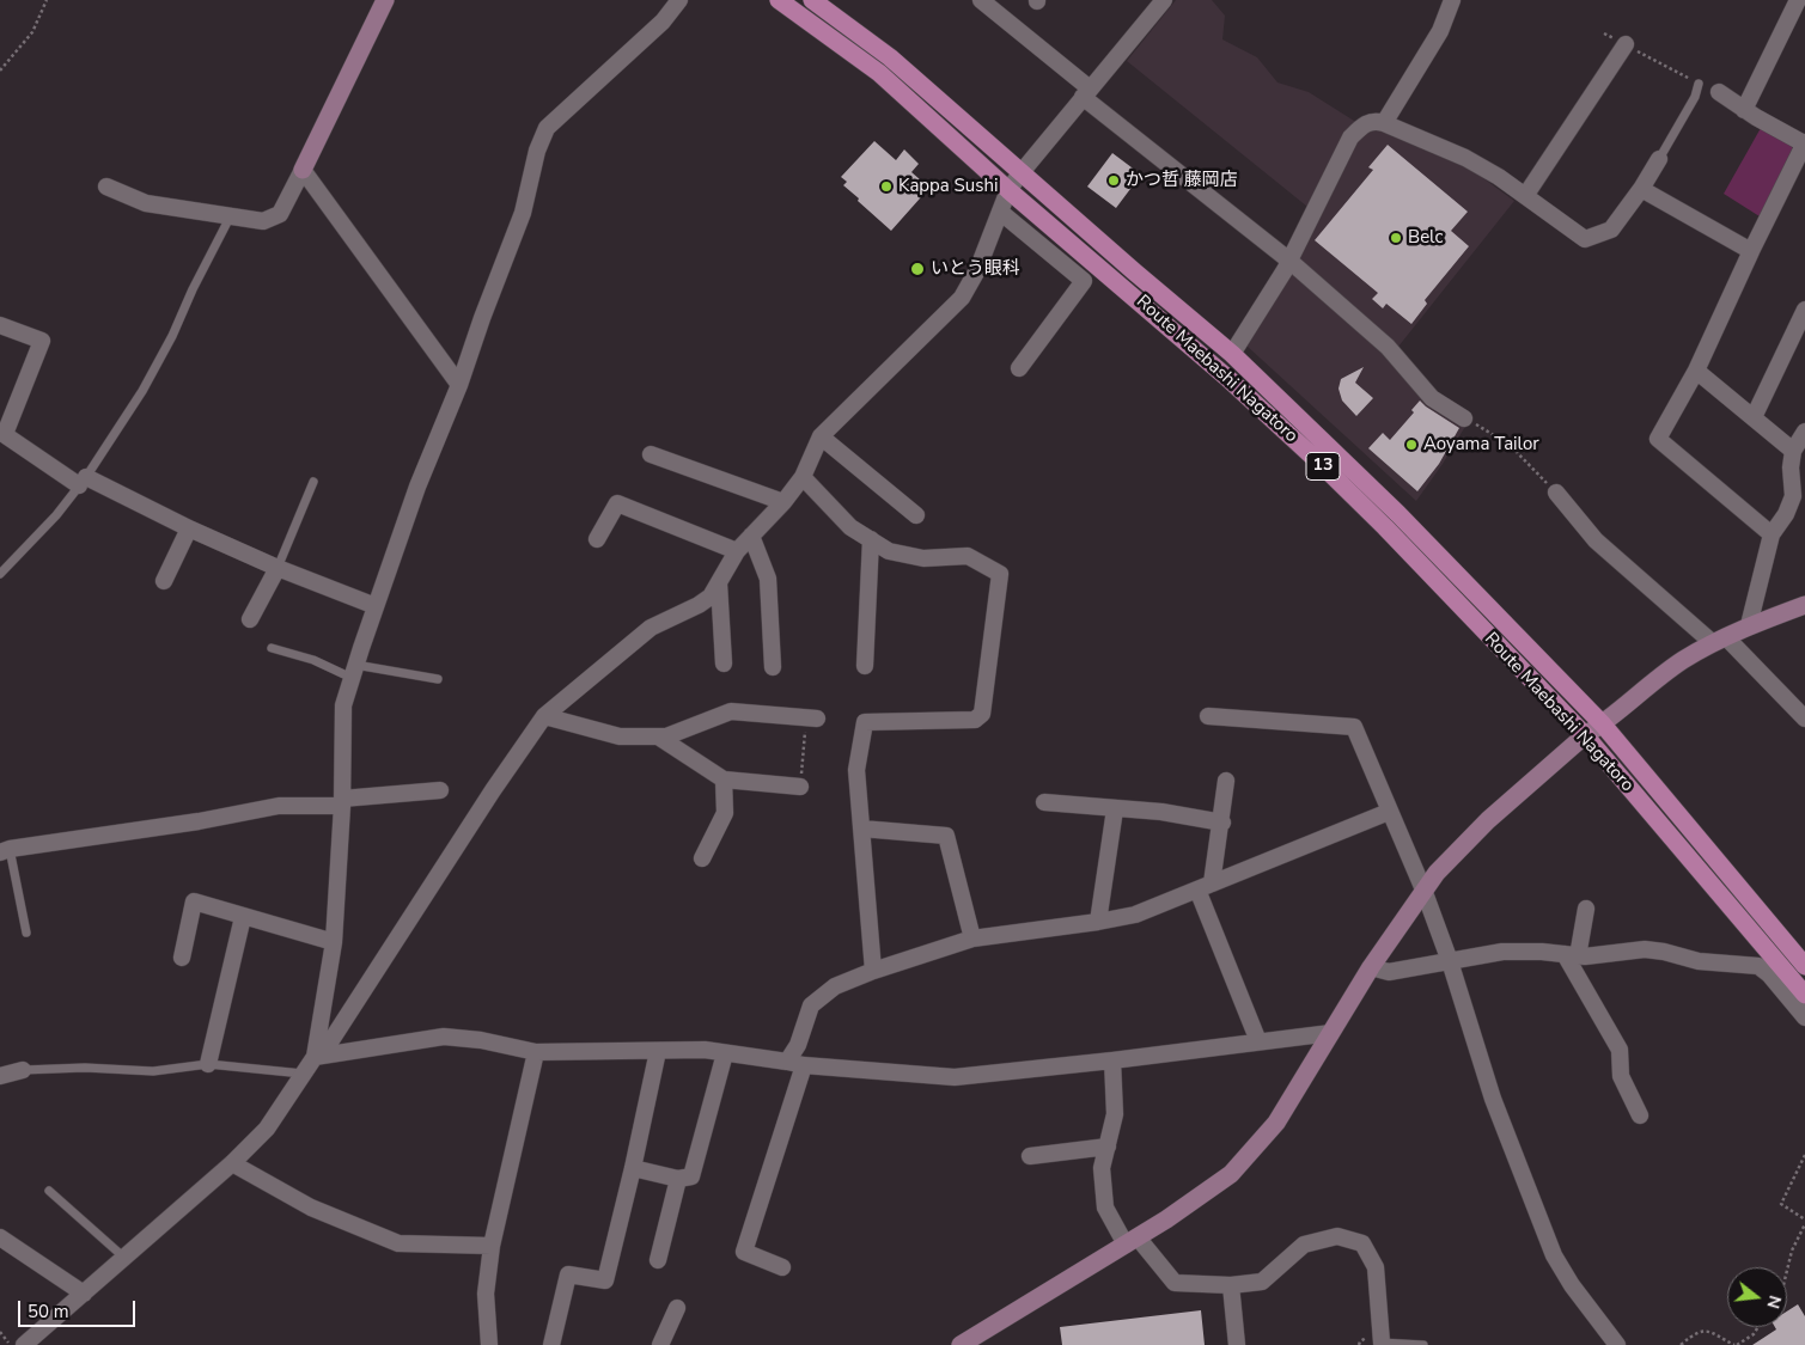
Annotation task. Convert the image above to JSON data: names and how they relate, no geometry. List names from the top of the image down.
{
  "streets": {
    "main road": ["Route Maebashi Nagatoro", "13"]
  },
  "places": [
    "かつ哲 藤岡店",
    "Kappa Sushi",
    "Belc",
    "いとう眼科",
    "Aoyama Tailor"
  ],
  "scale_bar": "50 m",
  "north": "right"
}
